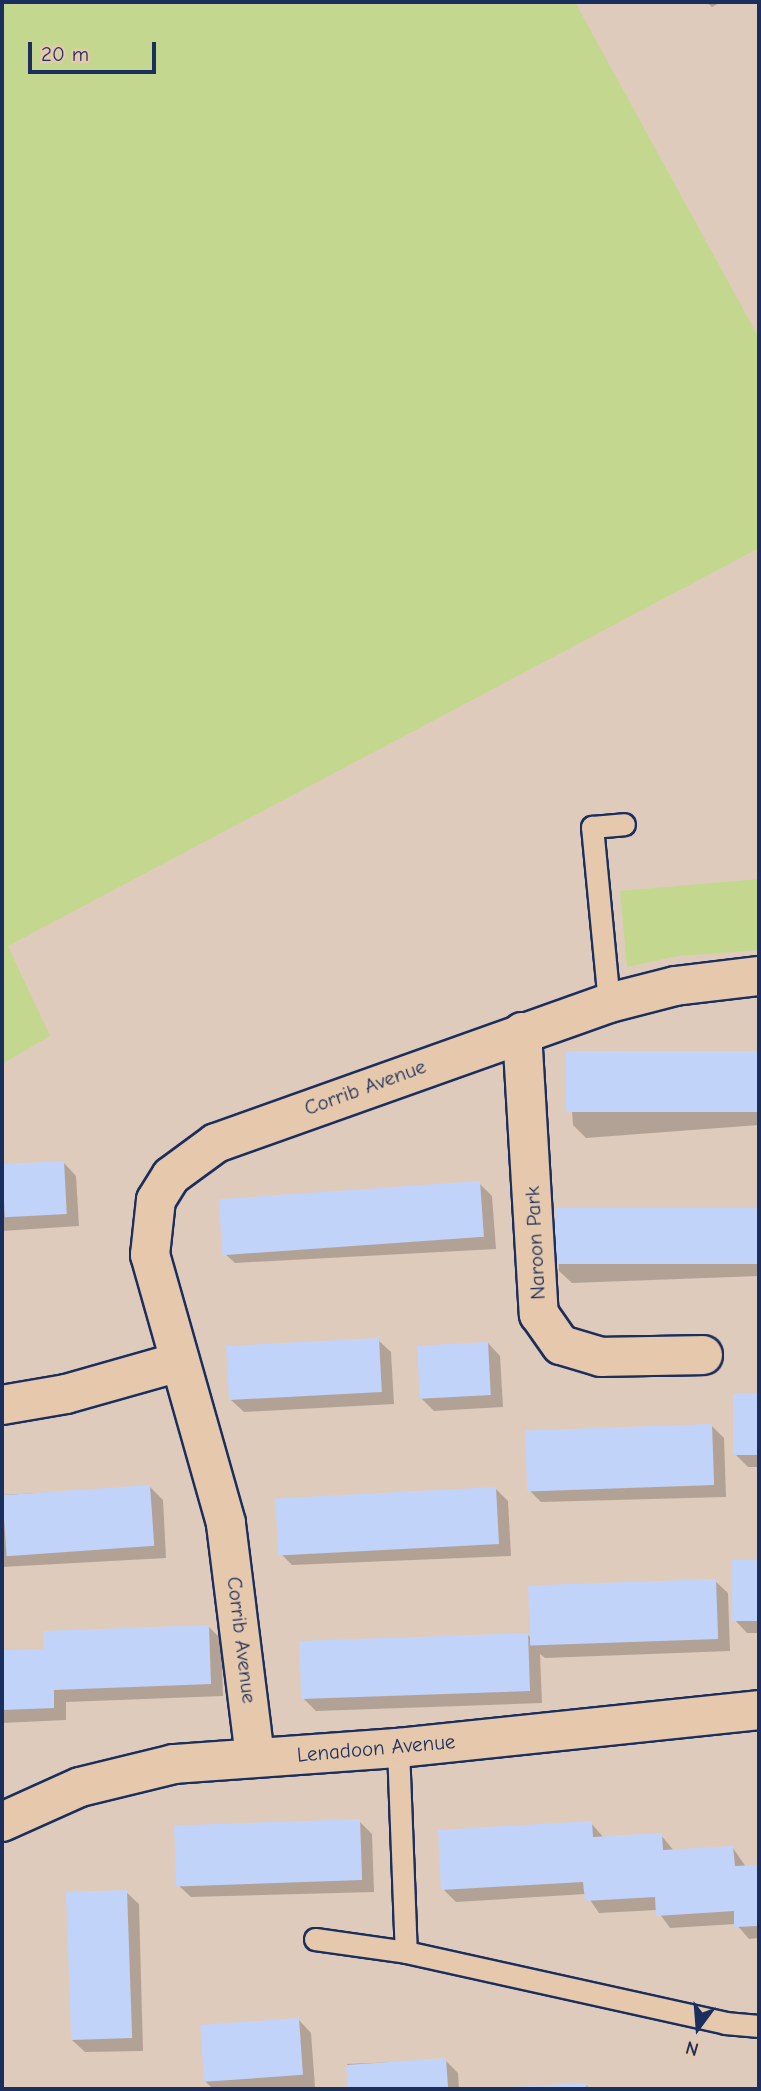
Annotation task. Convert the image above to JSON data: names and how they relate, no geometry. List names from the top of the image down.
{
  "streets": {
    "street": ["Corrib Avenue", "Naroon Park", "Lenadoon Avenue"]
  },
  "crossings": [
    ["Corrib Avenue", "Naroon Park"],
    ["Corrib Avenue", "Lenadoon Avenue"]
  ],
  "scale_bar": "20 m",
  "north": "bottom"
}
